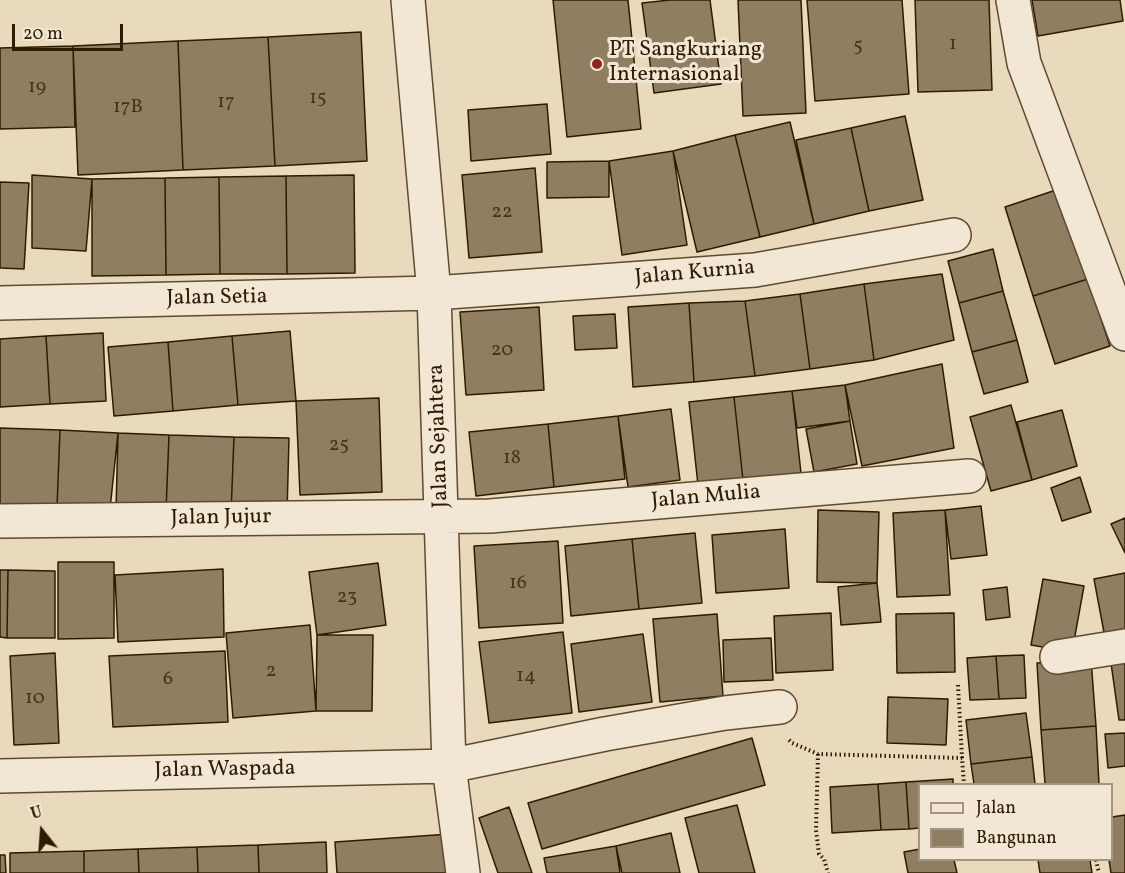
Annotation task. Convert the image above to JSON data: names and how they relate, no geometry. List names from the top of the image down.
{
  "streets": {
    "street": [
      "Jalan Kurnia",
      "Jalan Setia",
      "Jalan Sejahtera",
      "Jalan Mulia",
      "Jalan Jujur",
      "Jalan Waspada"
    ]
  },
  "crossings": [
    ["Jalan Kurnia", "Jalan Setia"],
    ["Jalan Kurnia", "Jalan Sejahtera"],
    ["Jalan Setia", "Jalan Sejahtera"],
    ["Jalan Sejahtera", "Jalan Mulia"],
    ["Jalan Sejahtera", "Jalan Jujur"],
    ["Jalan Sejahtera", "Jalan Waspada"],
    ["Jalan Mulia", "Jalan Jujur"]
  ],
  "places": ["PT Sangkuriang Internasional"],
  "house_numbers": [
    "1",
    "5",
    "19",
    "15",
    "17",
    "17B",
    "22",
    "20",
    "25",
    "18",
    "16",
    "23",
    "2",
    "14",
    "6",
    "10"
  ],
  "legend": ["Jalan", "Bangunan"],
  "scale_bar": "20 m",
  "north": "top"
}
